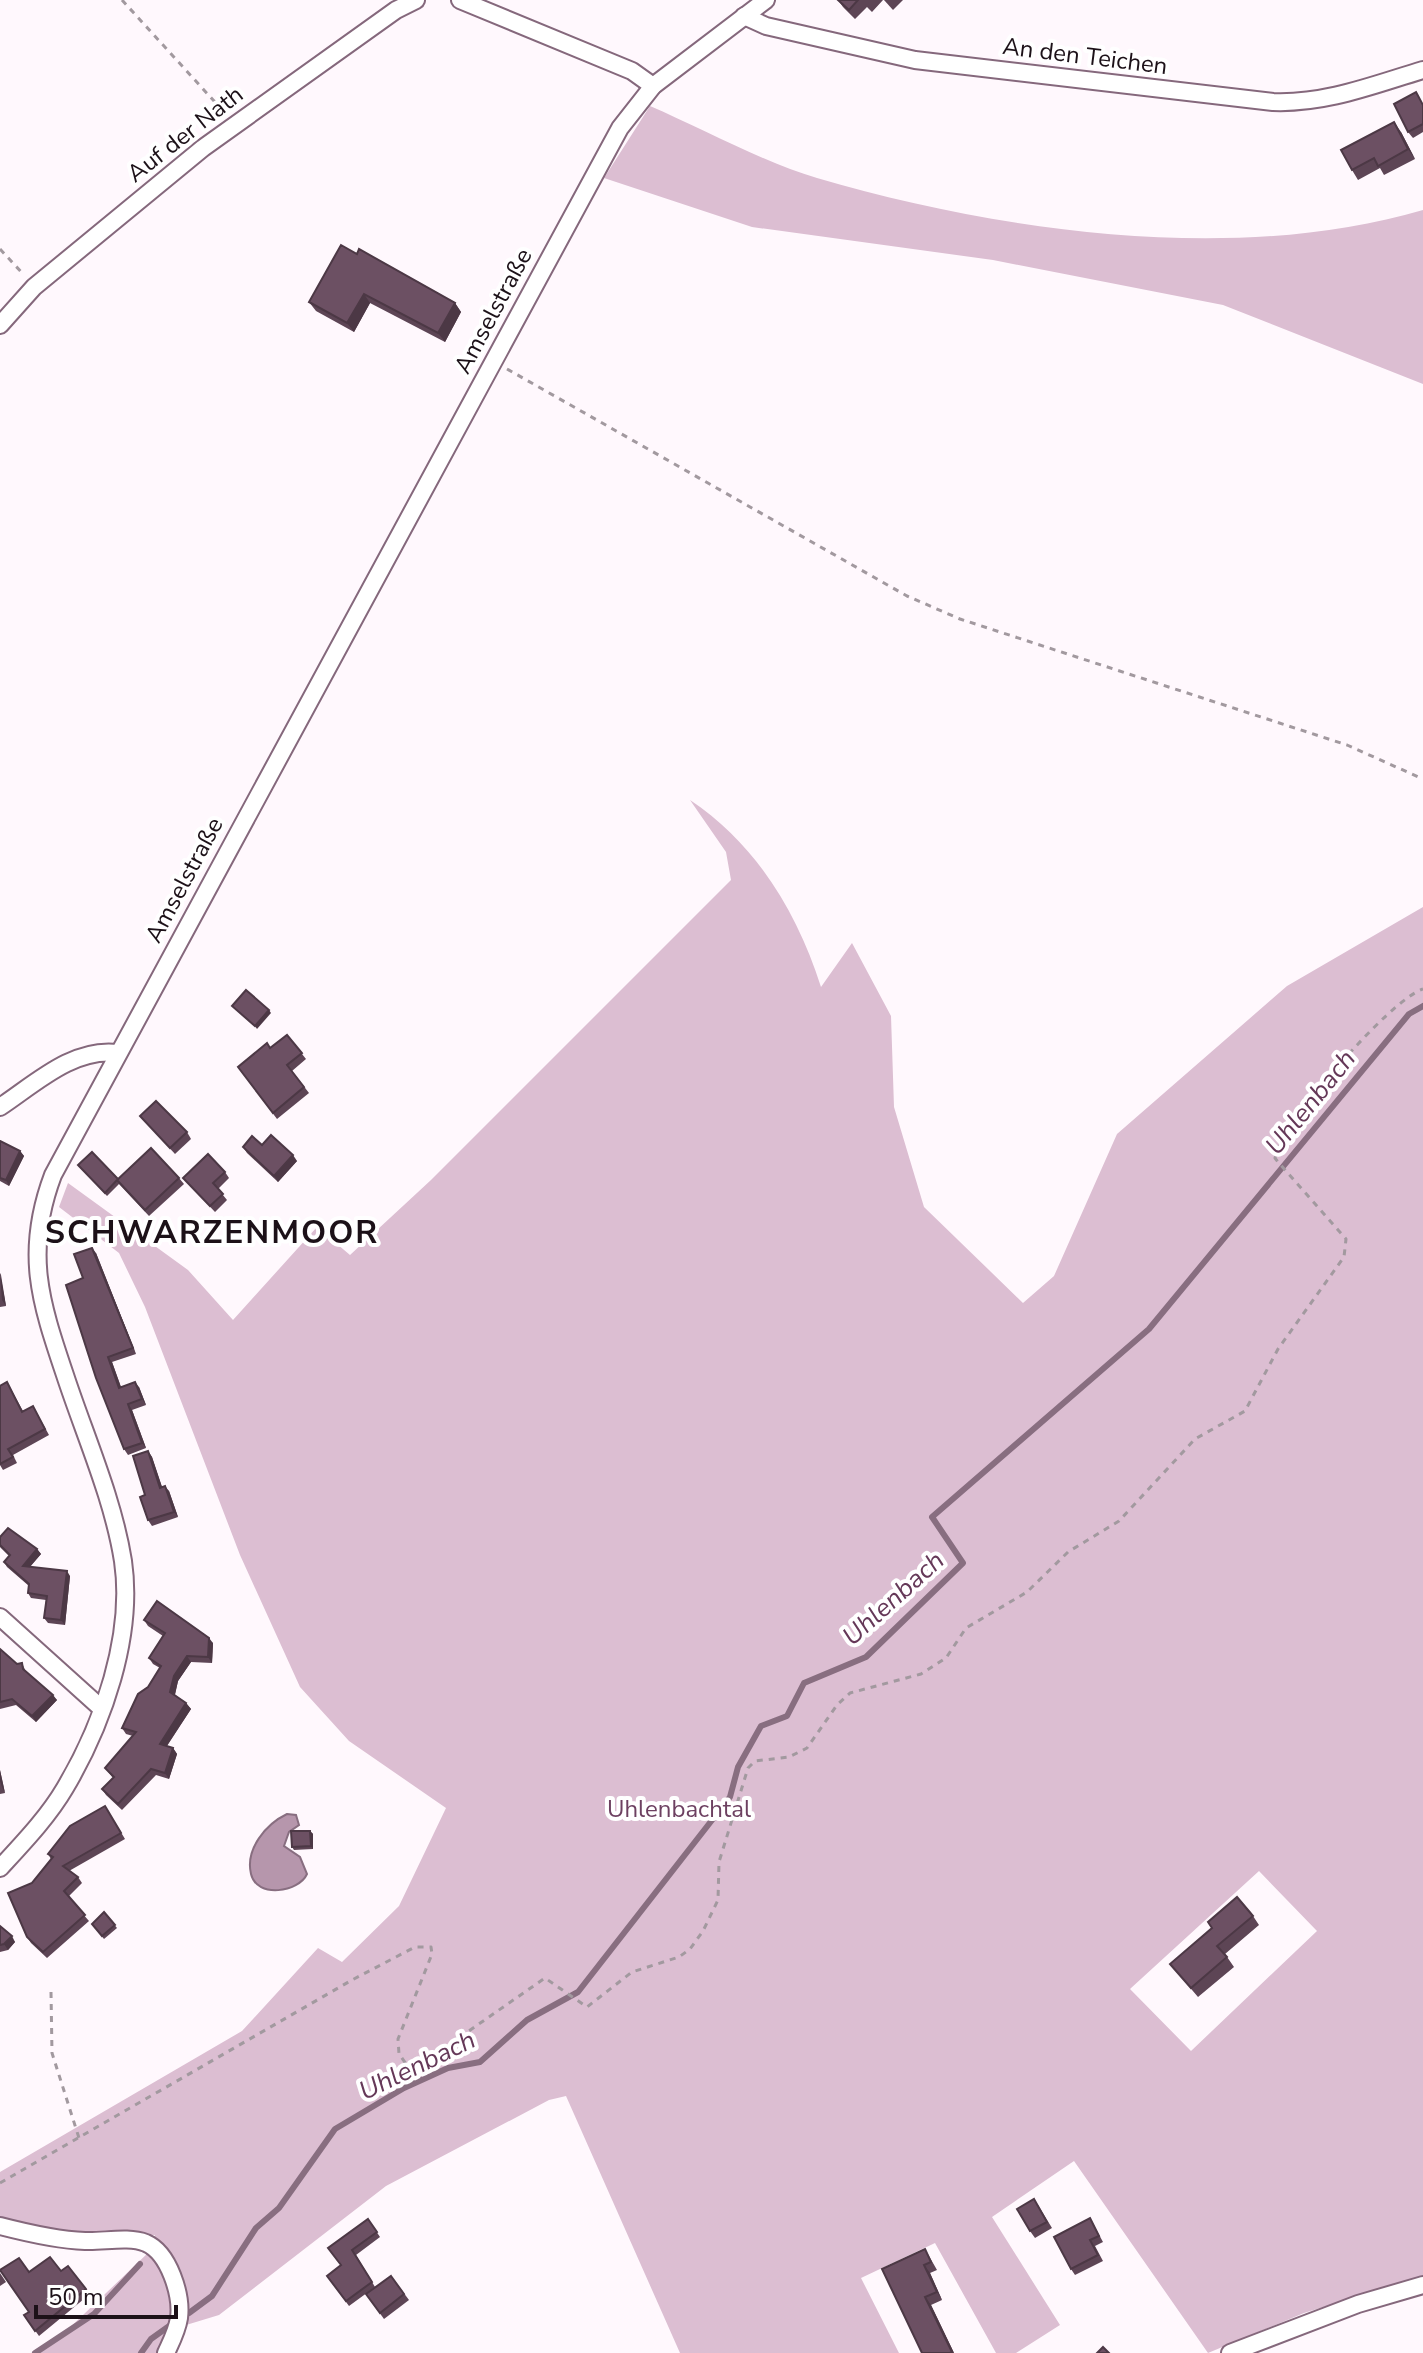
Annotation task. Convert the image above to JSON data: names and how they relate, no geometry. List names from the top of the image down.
{
  "streets": {
    "street": ["An den Teichen", "Auf der Nath", "Amselstraße"]
  },
  "crossings": [
    ["An den Teichen", "Amselstraße"]
  ],
  "districts": ["SCHWARZENMOOR"],
  "water": ["Uhlenbach"],
  "parks": ["Uhlenbachtal"],
  "scale_bar": "50 m"
}
